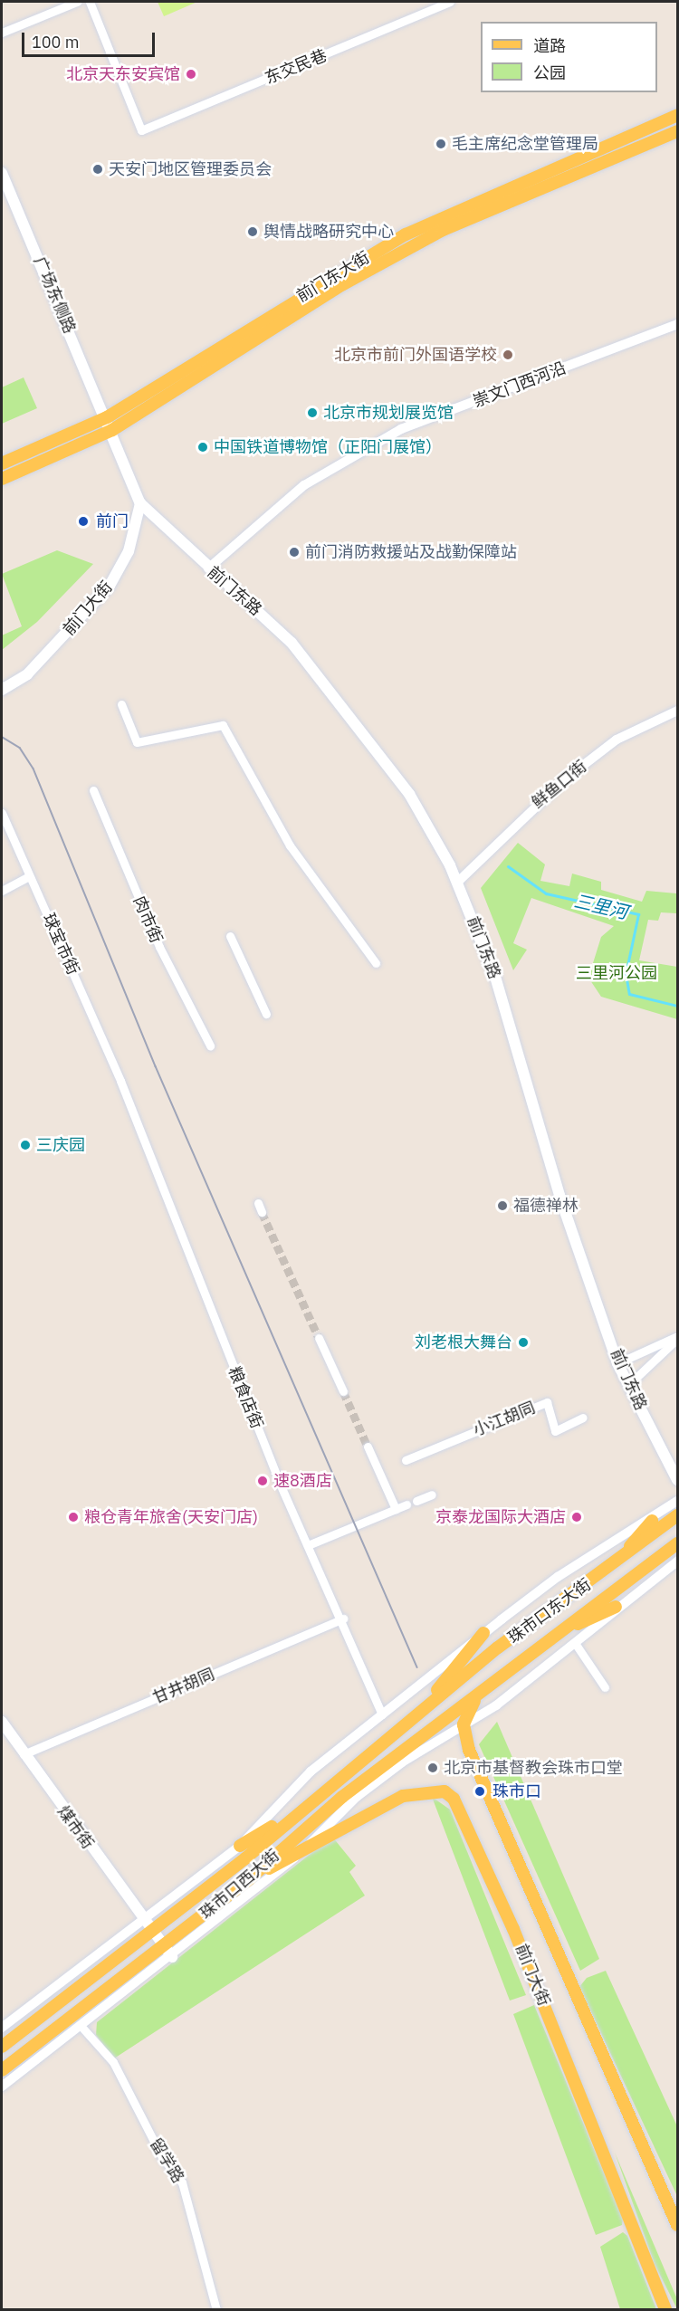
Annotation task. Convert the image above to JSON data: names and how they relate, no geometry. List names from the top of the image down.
{
  "streets": {
    "main road": [
      "前门东大街",
      "广场东侧路",
      "前门东路",
      "前门大街",
      "珠市口东大街",
      "煤市街",
      "珠市口西大街"
    ],
    "street": [
      "东交民巷",
      "崇文门西河沿",
      "鲜鱼口街",
      "肉市街",
      "球宝市街",
      "粮食店街",
      "小江胡同",
      "甘井胡同",
      "留学路"
    ]
  },
  "crossings": [
    ["前门东大街", "广场东侧路"],
    ["广场东侧路", "前门东路"],
    ["广场东侧路", "前门大街"],
    ["崇文门西河沿", "前门东路"],
    ["前门东路", "前门大街"],
    ["前门东路", "鲜鱼口街"],
    ["前门大街", "珠市口西大街"],
    ["球宝市街", "粮食店街"],
    ["粮食店街", "甘井胡同"],
    ["粮食店街", "珠市口西大街"],
    ["珠市口东大街", "珠市口西大街"],
    ["甘井胡同", "煤市街"],
    ["煤市街", "珠市口西大街"],
    ["珠市口西大街", "留学路"]
  ],
  "water": ["三里河"],
  "parks": ["三里河公园"],
  "places": [
    "北京天东安宾馆",
    "毛主席纪念堂管理局",
    "天安门地区管理委员会",
    "舆情战略研究中心",
    "北京市前门外国语学校",
    "北京市规划展览馆",
    "中国铁道博物馆（正阳门展馆）",
    "前门",
    "前门消防救援站及战勤保障站",
    "三庆园",
    "福德禅林",
    "刘老根大舞台",
    "速8酒店",
    "粮仓青年旅舍(天安门店)",
    "京泰龙国际大酒店",
    "北京市基督教会珠市口堂",
    "珠市口"
  ],
  "legend": ["道路", "公园"],
  "scale_bar": "100 m"
}
